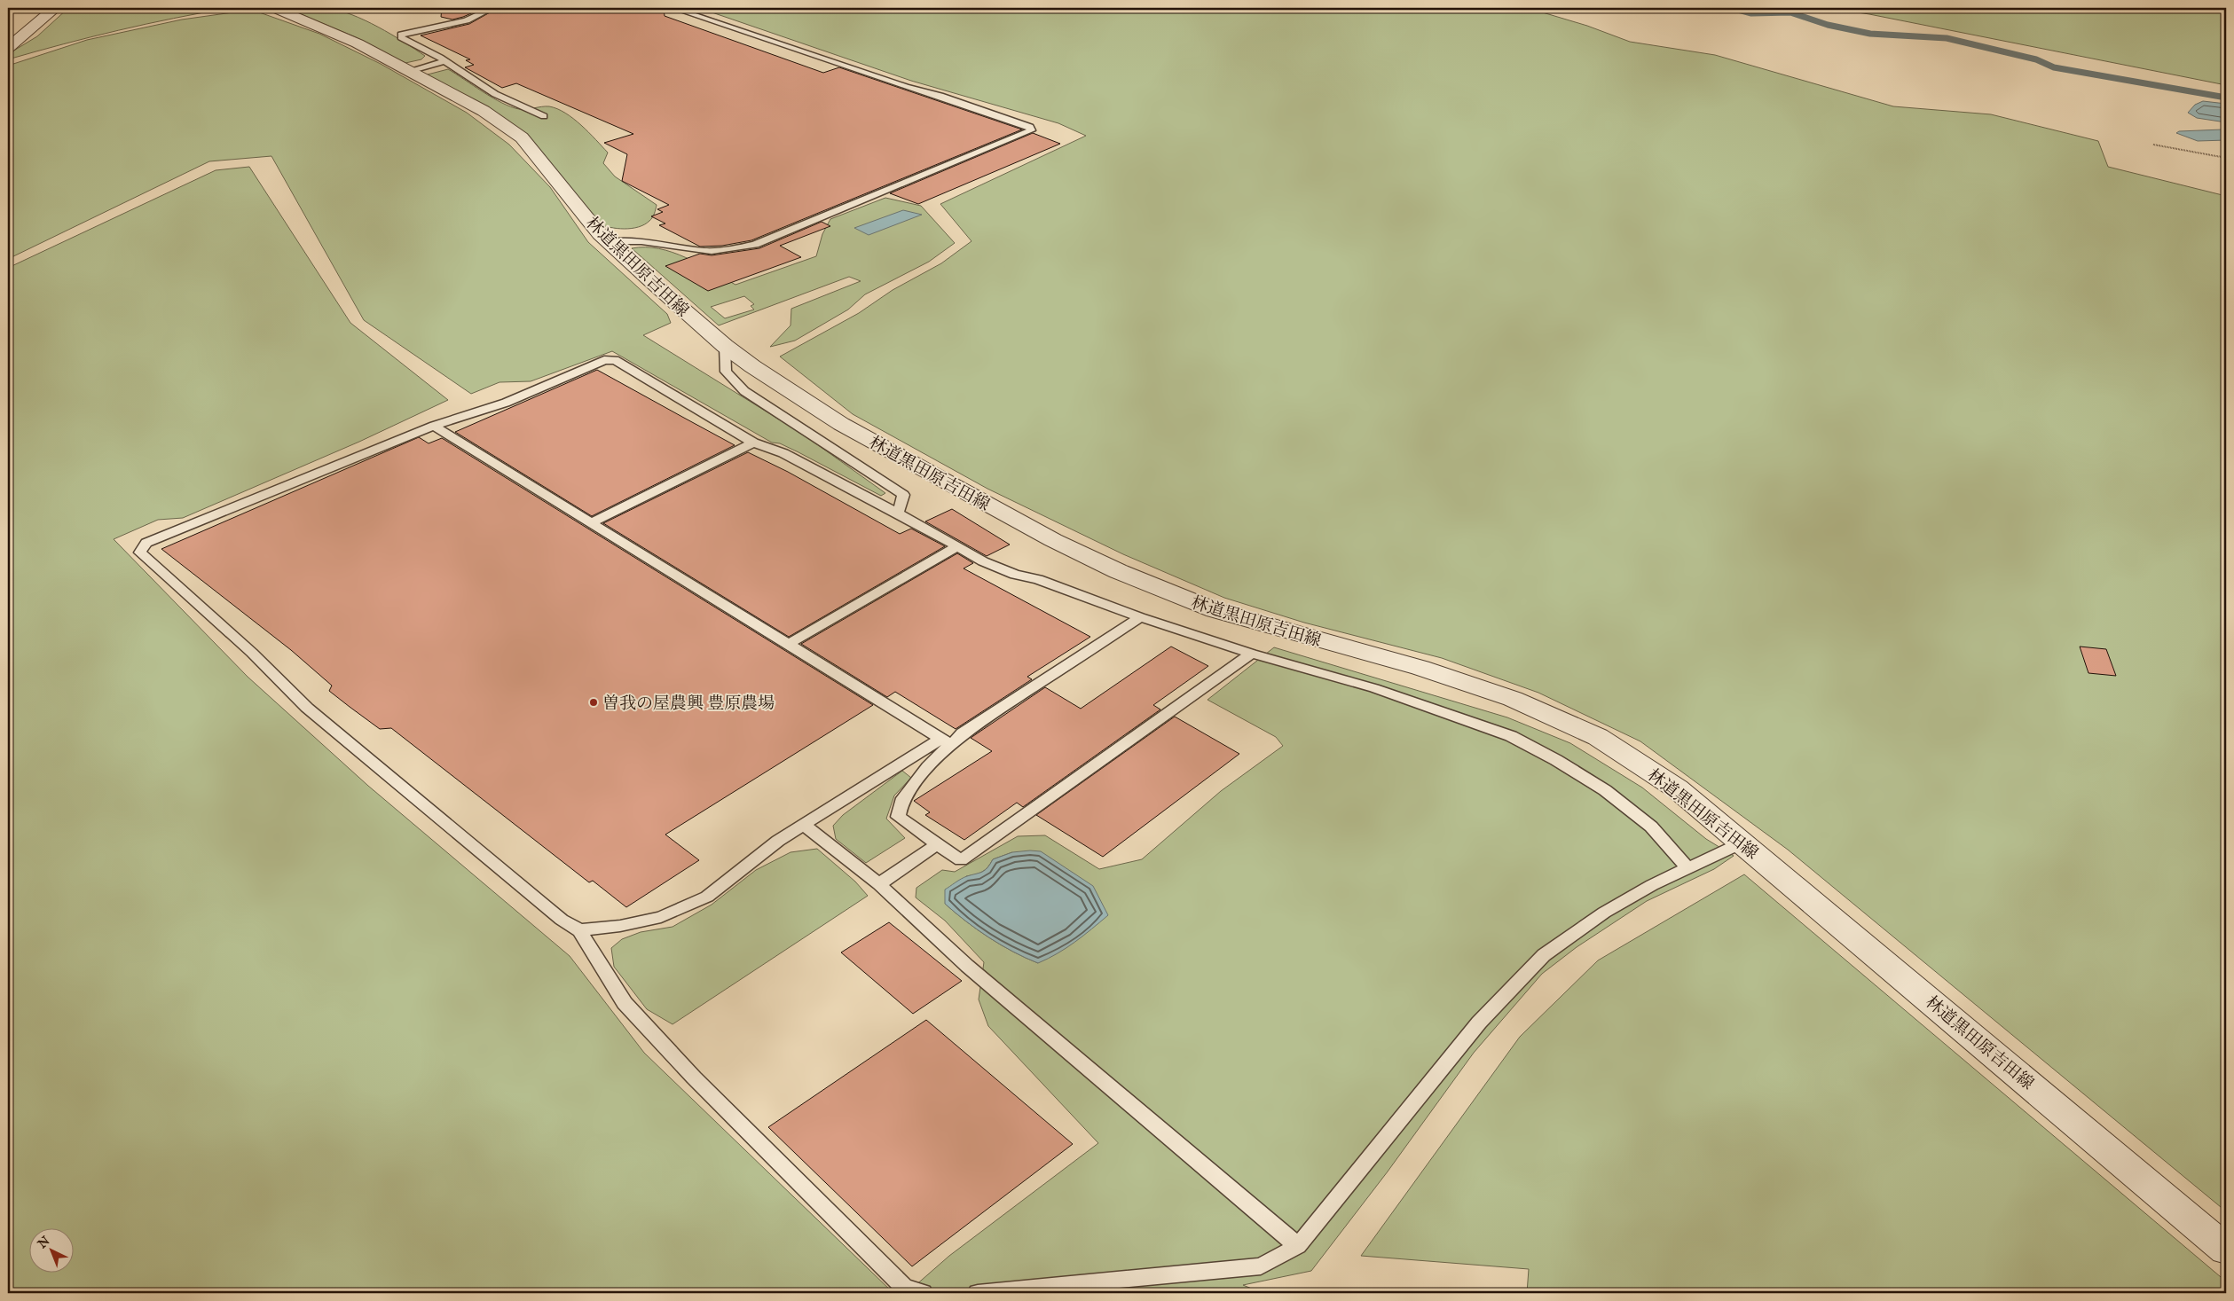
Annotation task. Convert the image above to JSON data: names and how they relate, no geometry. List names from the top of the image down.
{
  "streets": {
    "street": ["林道黒田原吉田線"]
  },
  "places": ["曽我の屋農興 豊原農場"],
  "north": "top left"
}
